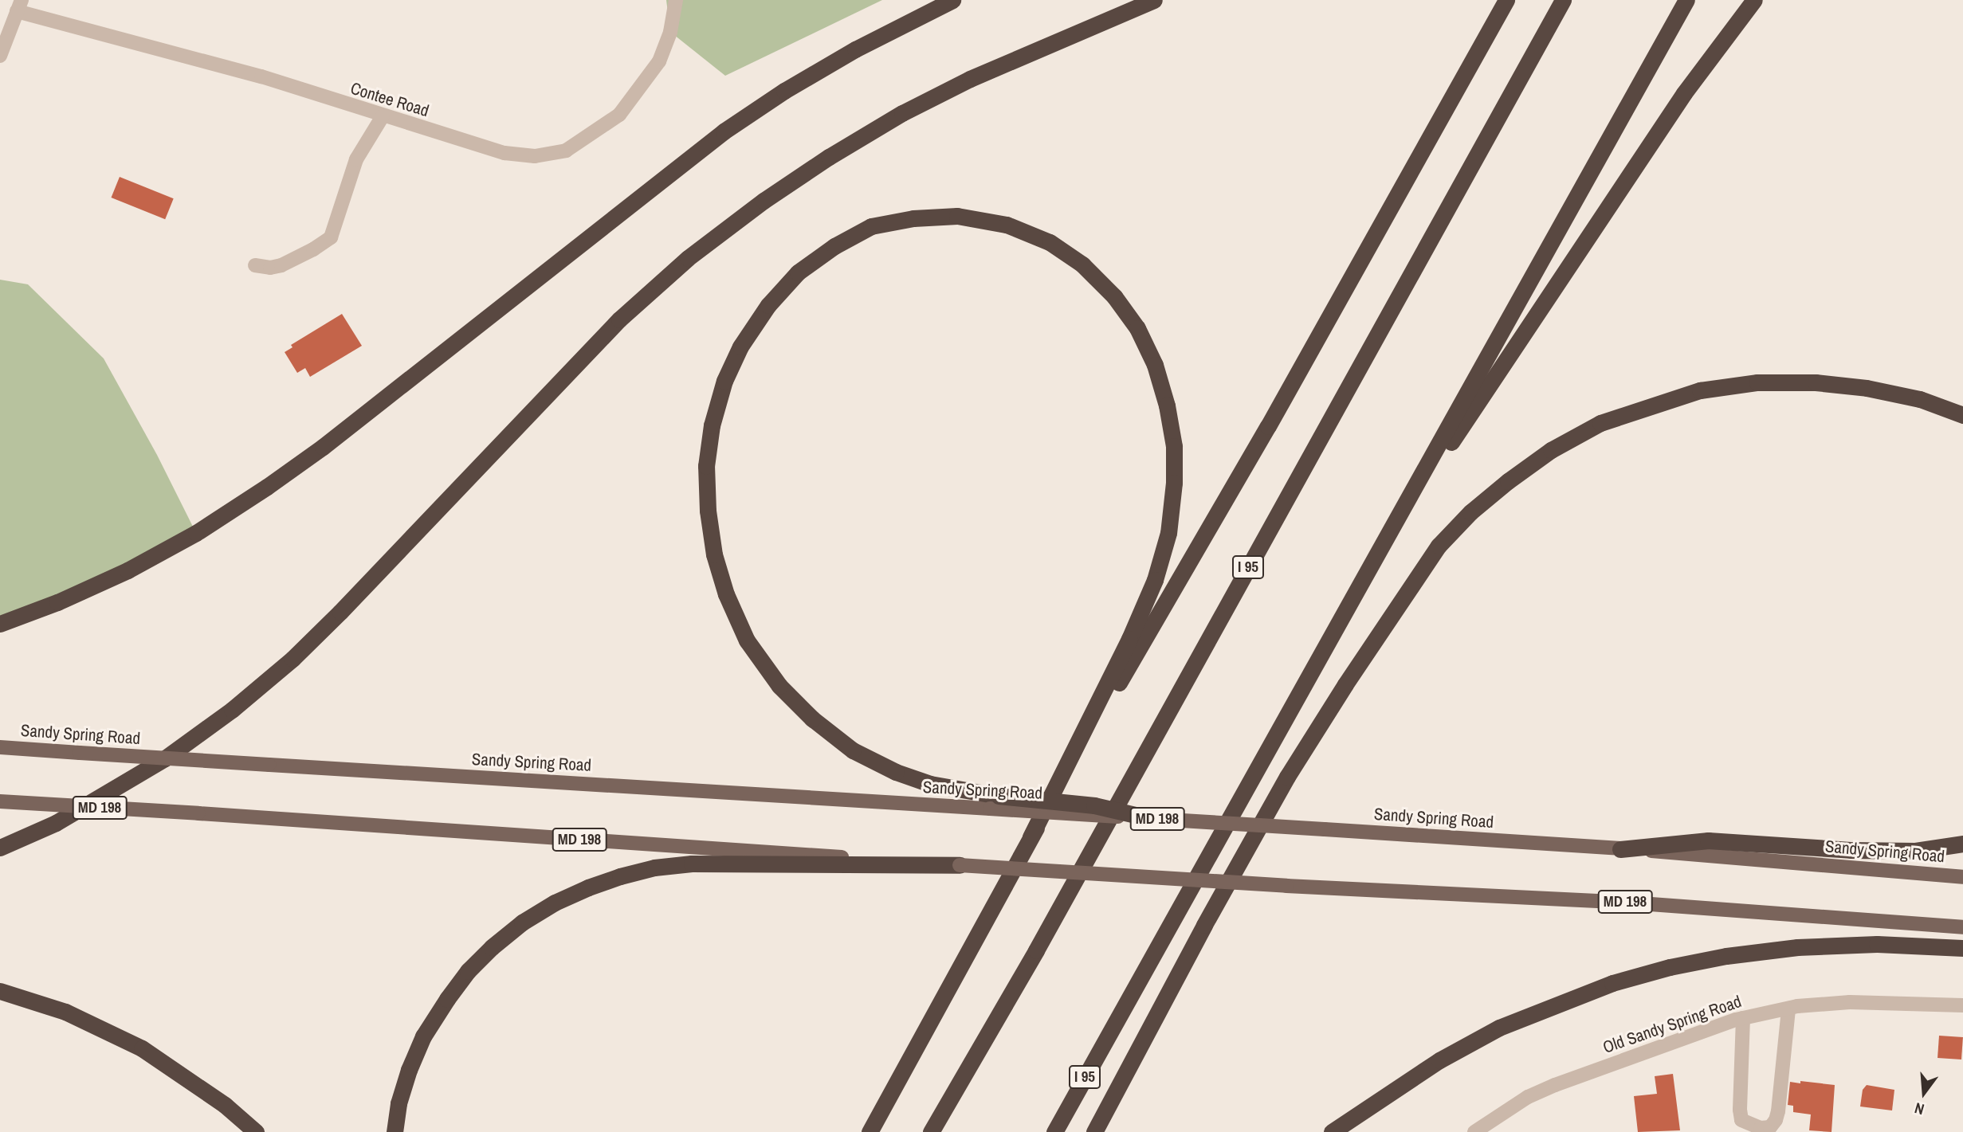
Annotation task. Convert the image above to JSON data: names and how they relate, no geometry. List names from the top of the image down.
{
  "streets": {
    "highway": ["I 95"],
    "main road": ["Sandy Spring Road", "MD 198"],
    "street": ["Contee Road", "Old Sandy Spring Road"]
  },
  "north": "bottom"
}
